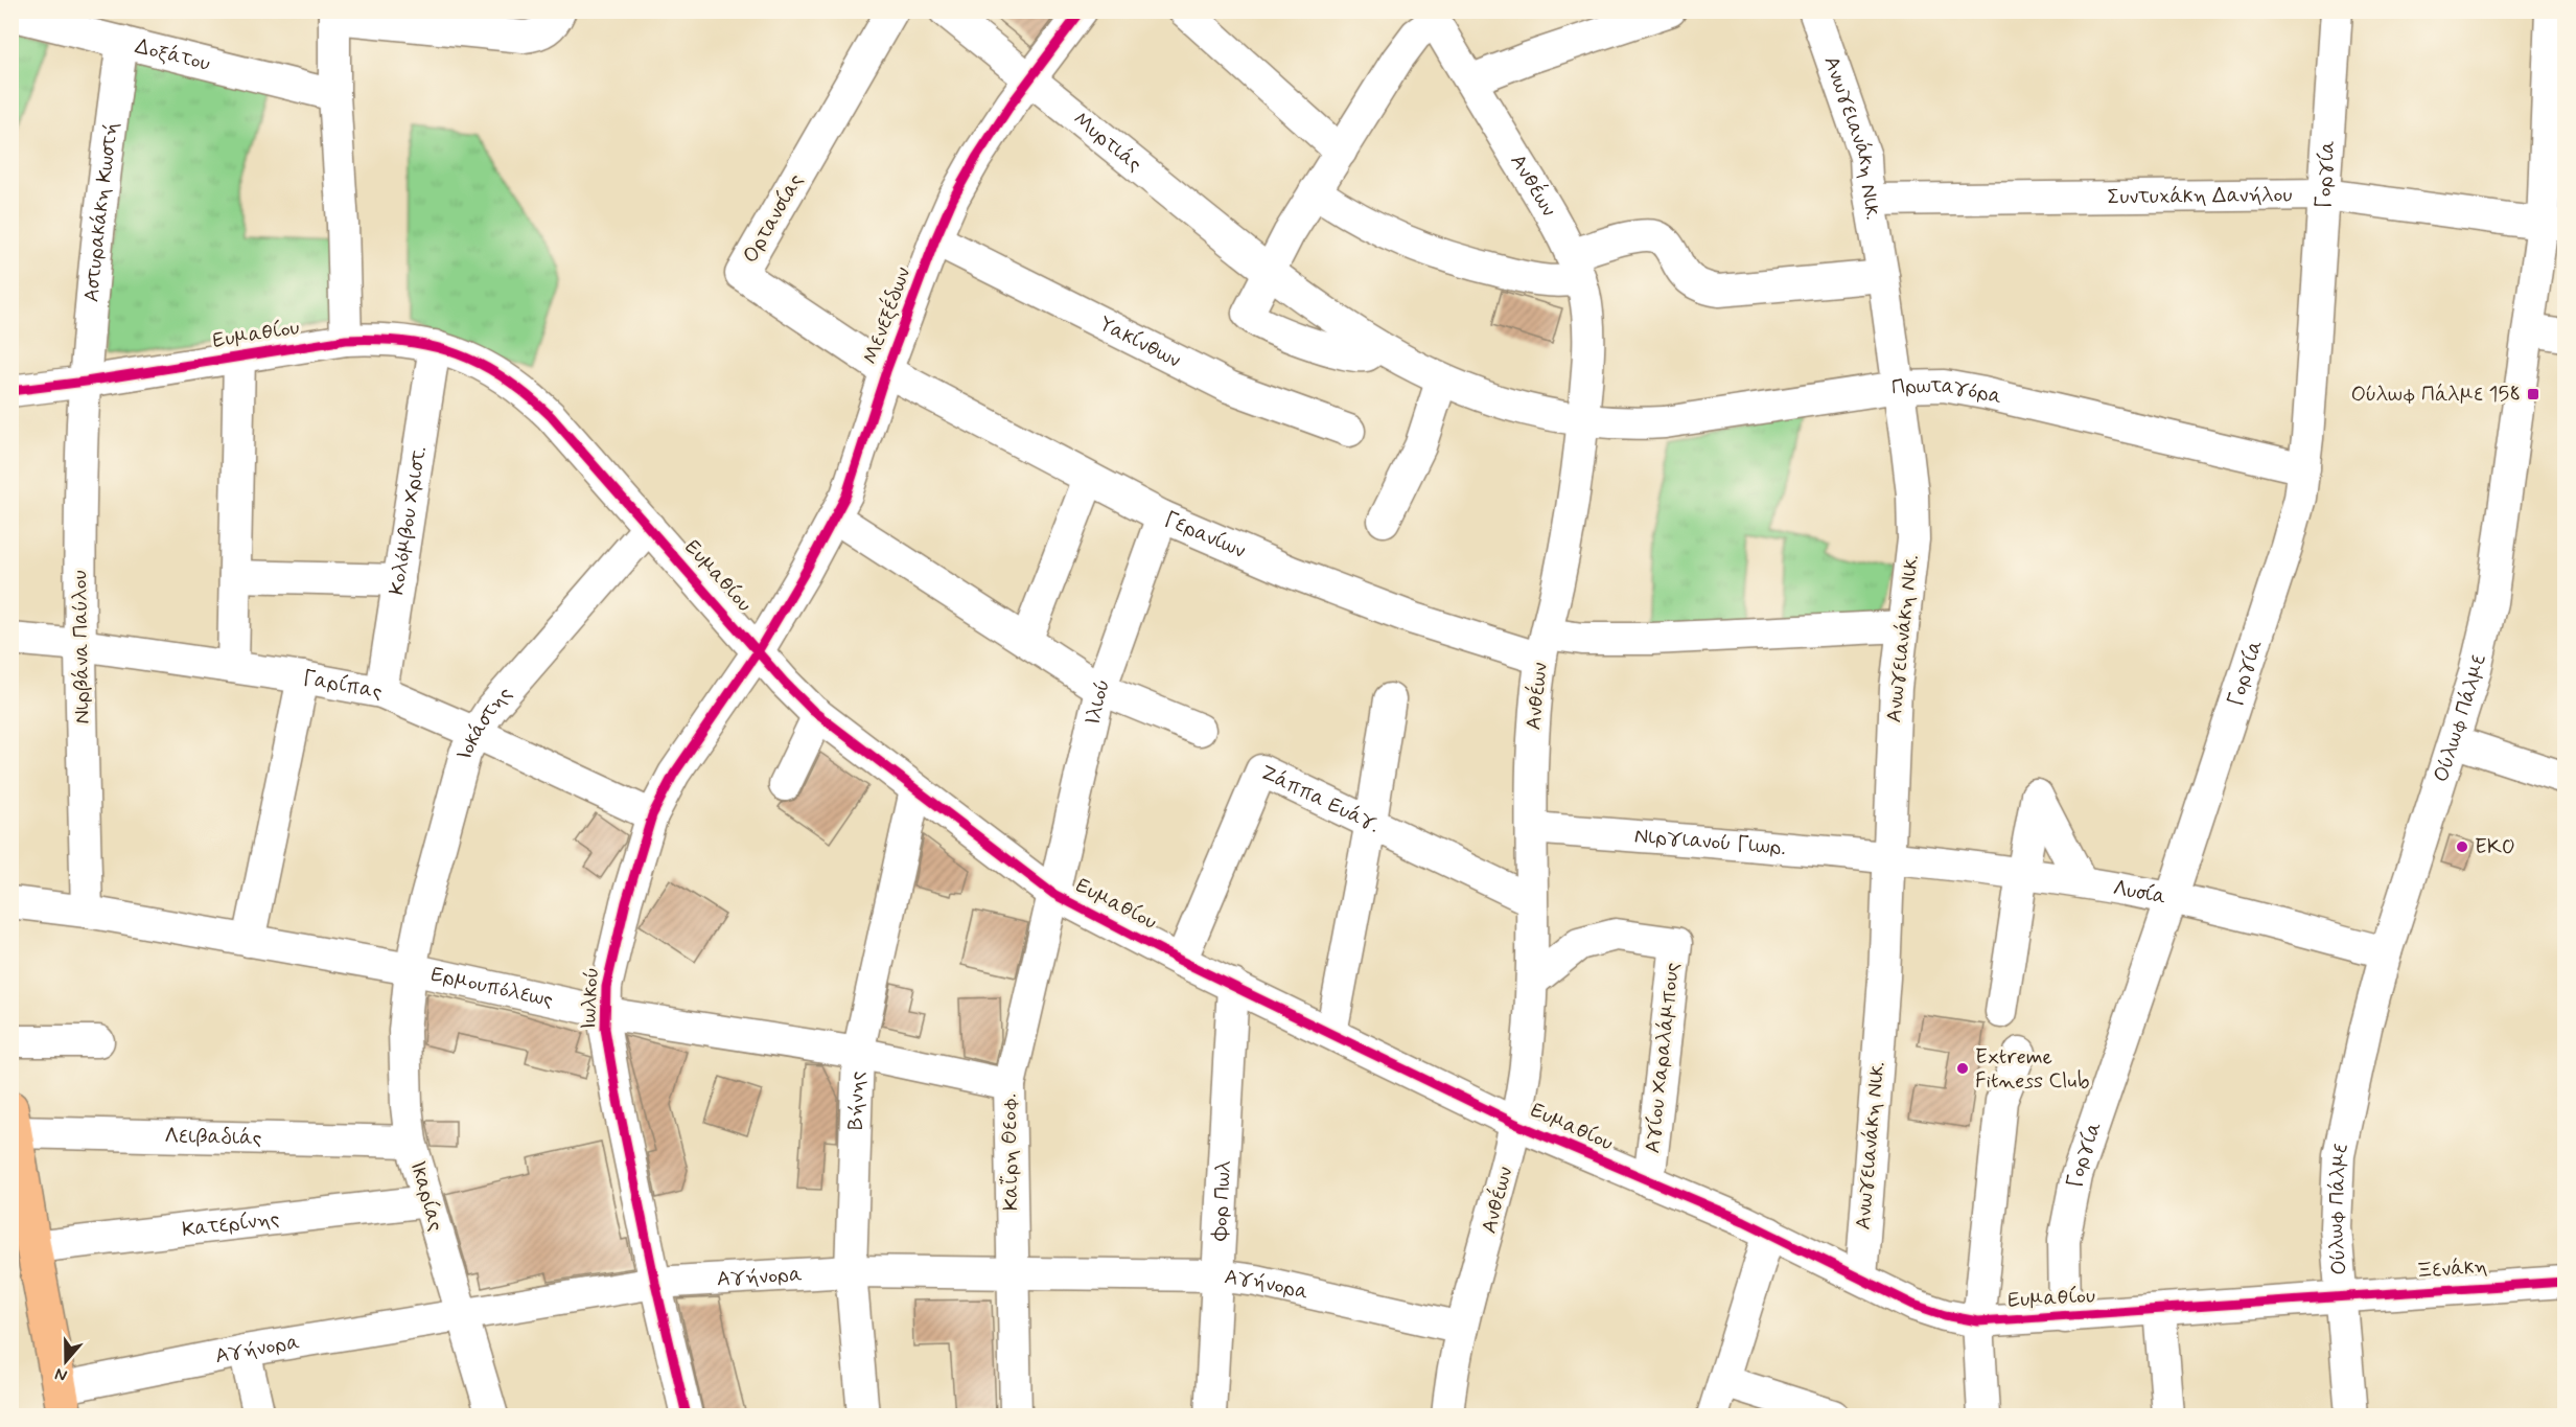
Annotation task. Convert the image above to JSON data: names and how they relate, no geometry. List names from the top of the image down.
{
  "streets": {
    "street": [
      "Δοξάτου",
      "Ανωγειανάκη Νικ.",
      "Μυρτιάς",
      "Γοργία",
      "Ανθέων",
      "Συντυχάκη Δανήλου",
      "Αστυρακάκη Κωστή",
      "Ορτανσίας",
      "Μενεξέδων",
      "Ευμαθίου",
      "Υακίνθων",
      "Πρωταγόρα",
      "Κολόμβου Χριστ.",
      "Γερανίων",
      "Νιρβάνα Παύλου",
      "Γαρίπας",
      "Ιλιού",
      "Ούλωφ Πάλμε",
      "Ιοκάστης",
      "Ζάππα Ευάγ.",
      "Νιργιανού Γιωρ.",
      "Λυσία",
      "Ερμουπόλεως",
      "Ιωλκού",
      "Αγίου Χαραλάμπους",
      "Βήνης",
      "Λειβαδιάς",
      "Καΐρη Θεοφ.",
      "Ικαρίας",
      "Φορ Πωλ",
      "Κατερίνης",
      "Ξενάκη",
      "Αγήνορα"
    ]
  },
  "crossings": [
    ["Δοξάτου", "Αστυρακάκη Κωστή"],
    ["Ανωγειανάκη Νικ.", "Συντυχάκη Δανήλου"],
    ["Ανωγειανάκη Νικ.", "Ευμαθίου"],
    ["Ανωγειανάκη Νικ.", "Πρωταγόρα"],
    ["Ανωγειανάκη Νικ.", "Γερανίων"],
    ["Ανωγειανάκη Νικ.", "Νιργιανού Γιωρ."],
    ["Ανωγειανάκη Νικ.", "Λυσία"],
    ["Μυρτιάς", "Ανθέων"],
    ["Μυρτιάς", "Μενεξέδων"],
    ["Μυρτιάς", "Πρωταγόρα"],
    ["Γοργία", "Συντυχάκη Δανήλου"],
    ["Γοργία", "Ευμαθίου"],
    ["Γοργία", "Πρωταγόρα"],
    ["Γοργία", "Λυσία"],
    ["Ανθέων", "Ευμαθίου"],
    ["Ανθέων", "Πρωταγόρα"],
    ["Ανθέων", "Γερανίων"],
    ["Ανθέων", "Ζάππα Ευάγ."],
    ["Ανθέων", "Νιργιανού Γιωρ."],
    ["Ανθέων", "Αγίου Χαραλάμπους"],
    ["Ανθέων", "Αγήνορα"],
    ["Συντυχάκη Δανήλου", "Ούλωφ Πάλμε"],
    ["Αστυρακάκη Κωστή", "Ευμαθίου"],
    ["Αστυρακάκη Κωστή", "Νιρβάνα Παύλου"],
    ["Ορτανσίας", "Μενεξέδων"],
    ["Ορτανσίας", "Γερανίων"],
    ["Μενεξέδων", "Ευμαθίου"],
    ["Μενεξέδων", "Υακίνθων"],
    ["Μενεξέδων", "Γερανίων"],
    ["Μενεξέδων", "Ιωλκού"],
    ["Ευμαθίου", "Κολόμβου Χριστ."],
    ["Ευμαθίου", "Νιρβάνα Παύλου"],
    ["Ευμαθίου", "Ιλιού"],
    ["Ευμαθίου", "Ούλωφ Πάλμε"],
    ["Ευμαθίου", "Ιοκάστης"],
    ["Ευμαθίου", "Ζάππα Ευάγ."],
    ["Ευμαθίου", "Ιωλκού"],
    ["Ευμαθίου", "Αγίου Χαραλάμπους"],
    ["Ευμαθίου", "Βήνης"],
    ["Ευμαθίου", "Καΐρη Θεοφ."],
    ["Ευμαθίου", "Φορ Πωλ"],
    ["Ευμαθίου", "Ξενάκη"],
    ["Κολόμβου Χριστ.", "Γαρίπας"],
    ["Γερανίων", "Ιλιού"],
    ["Νιρβάνα Παύλου", "Γαρίπας"],
    ["Νιρβάνα Παύλου", "Ερμουπόλεως"],
    ["Γαρίπας", "Ιοκάστης"],
    ["Γαρίπας", "Ιωλκού"],
    ["Ιλιού", "Καΐρη Θεοφ."],
    ["Ούλωφ Πάλμε", "Λυσία"],
    ["Ούλωφ Πάλμε", "Ξενάκη"],
    ["Ιοκάστης", "Ερμουπόλεως"],
    ["Ιοκάστης", "Ικαρίας"],
    ["Νιργιανού Γιωρ.", "Λυσία"],
    ["Ερμουπόλεως", "Ιωλκού"],
    ["Ερμουπόλεως", "Βήνης"],
    ["Ερμουπόλεως", "Καΐρη Θεοφ."],
    ["Ερμουπόλεως", "Ικαρίας"],
    ["Ιωλκού", "Αγήνορα"],
    ["Βήνης", "Αγήνορα"],
    ["Λειβαδιάς", "Ικαρίας"],
    ["Καΐρη Θεοφ.", "Αγήνορα"],
    ["Ικαρίας", "Κατερίνης"],
    ["Ικαρίας", "Αγήνορα"],
    ["Φορ Πωλ", "Αγήνορα"]
  ],
  "places": {
    "transit": ["Ούλωφ Πάλμε 158"],
    "other": ["EKO", "Extreme Fitness Club"]
  },
  "north": "bottom"
}
